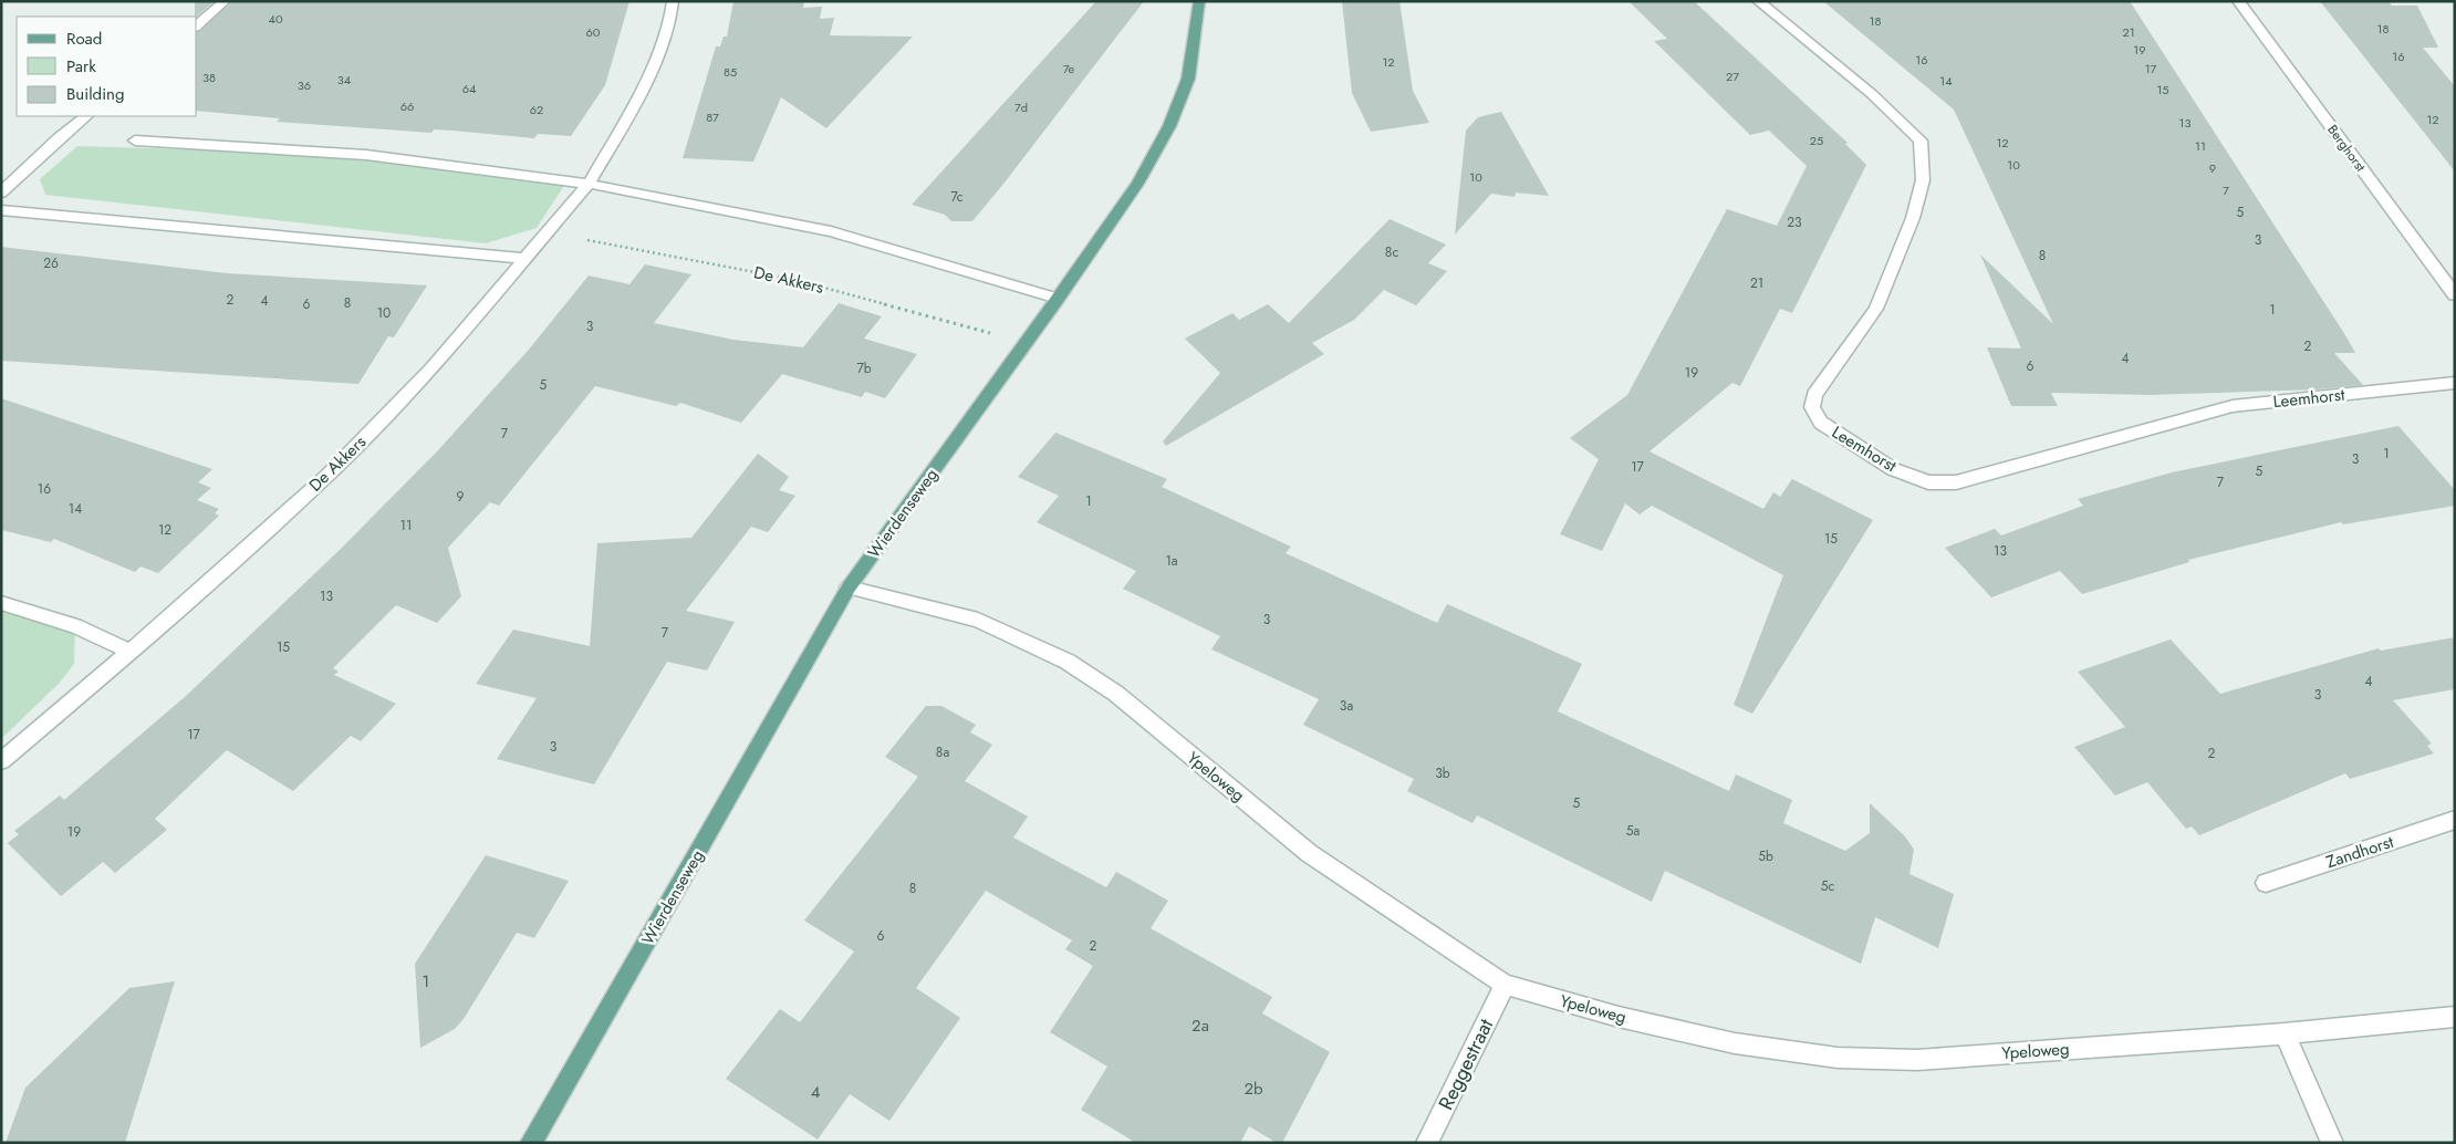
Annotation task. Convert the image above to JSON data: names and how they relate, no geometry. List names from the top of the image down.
{
  "streets": {
    "main road": ["Wierdenseweg"],
    "street": [
      "Berghorst",
      "De Akkers",
      "Leemhorst",
      "Ypeloweg",
      "Zandhorst",
      "Reggestraat"
    ]
  },
  "crossings": [
    ["De Akkers", "Wierdenseweg"],
    ["Wierdenseweg", "Ypeloweg"],
    ["Ypeloweg", "Reggestraat"]
  ],
  "house_numbers": [
    "40",
    "18",
    "18",
    "60",
    "21",
    "19",
    "16",
    "16",
    "12",
    "7e",
    "17",
    "85",
    "27",
    "38",
    "34",
    "14",
    "36",
    "64",
    "15",
    "66",
    "7d",
    "62",
    "87",
    "12",
    "13",
    "25",
    "12",
    "11",
    "10",
    "9",
    "10",
    "7",
    "7c",
    "5",
    "23",
    "3",
    "8c",
    "8",
    "26",
    "21",
    "2",
    "4",
    "8",
    "6",
    "1",
    "10",
    "3",
    "2",
    "4",
    "6",
    "7b",
    "19",
    "5",
    "7",
    "1",
    "3",
    "17",
    "5",
    "7",
    "16",
    "9",
    "1",
    "14",
    "11",
    "12",
    "15",
    "13",
    "1a",
    "13",
    "3",
    "7",
    "15",
    "4",
    "3",
    "3a",
    "17",
    "3",
    "8a",
    "2",
    "3b",
    "5",
    "5a",
    "19",
    "5b",
    "5c",
    "8",
    "6",
    "2",
    "1",
    "2a",
    "2b",
    "4"
  ],
  "legend": ["Road", "Park", "Building"]
}
